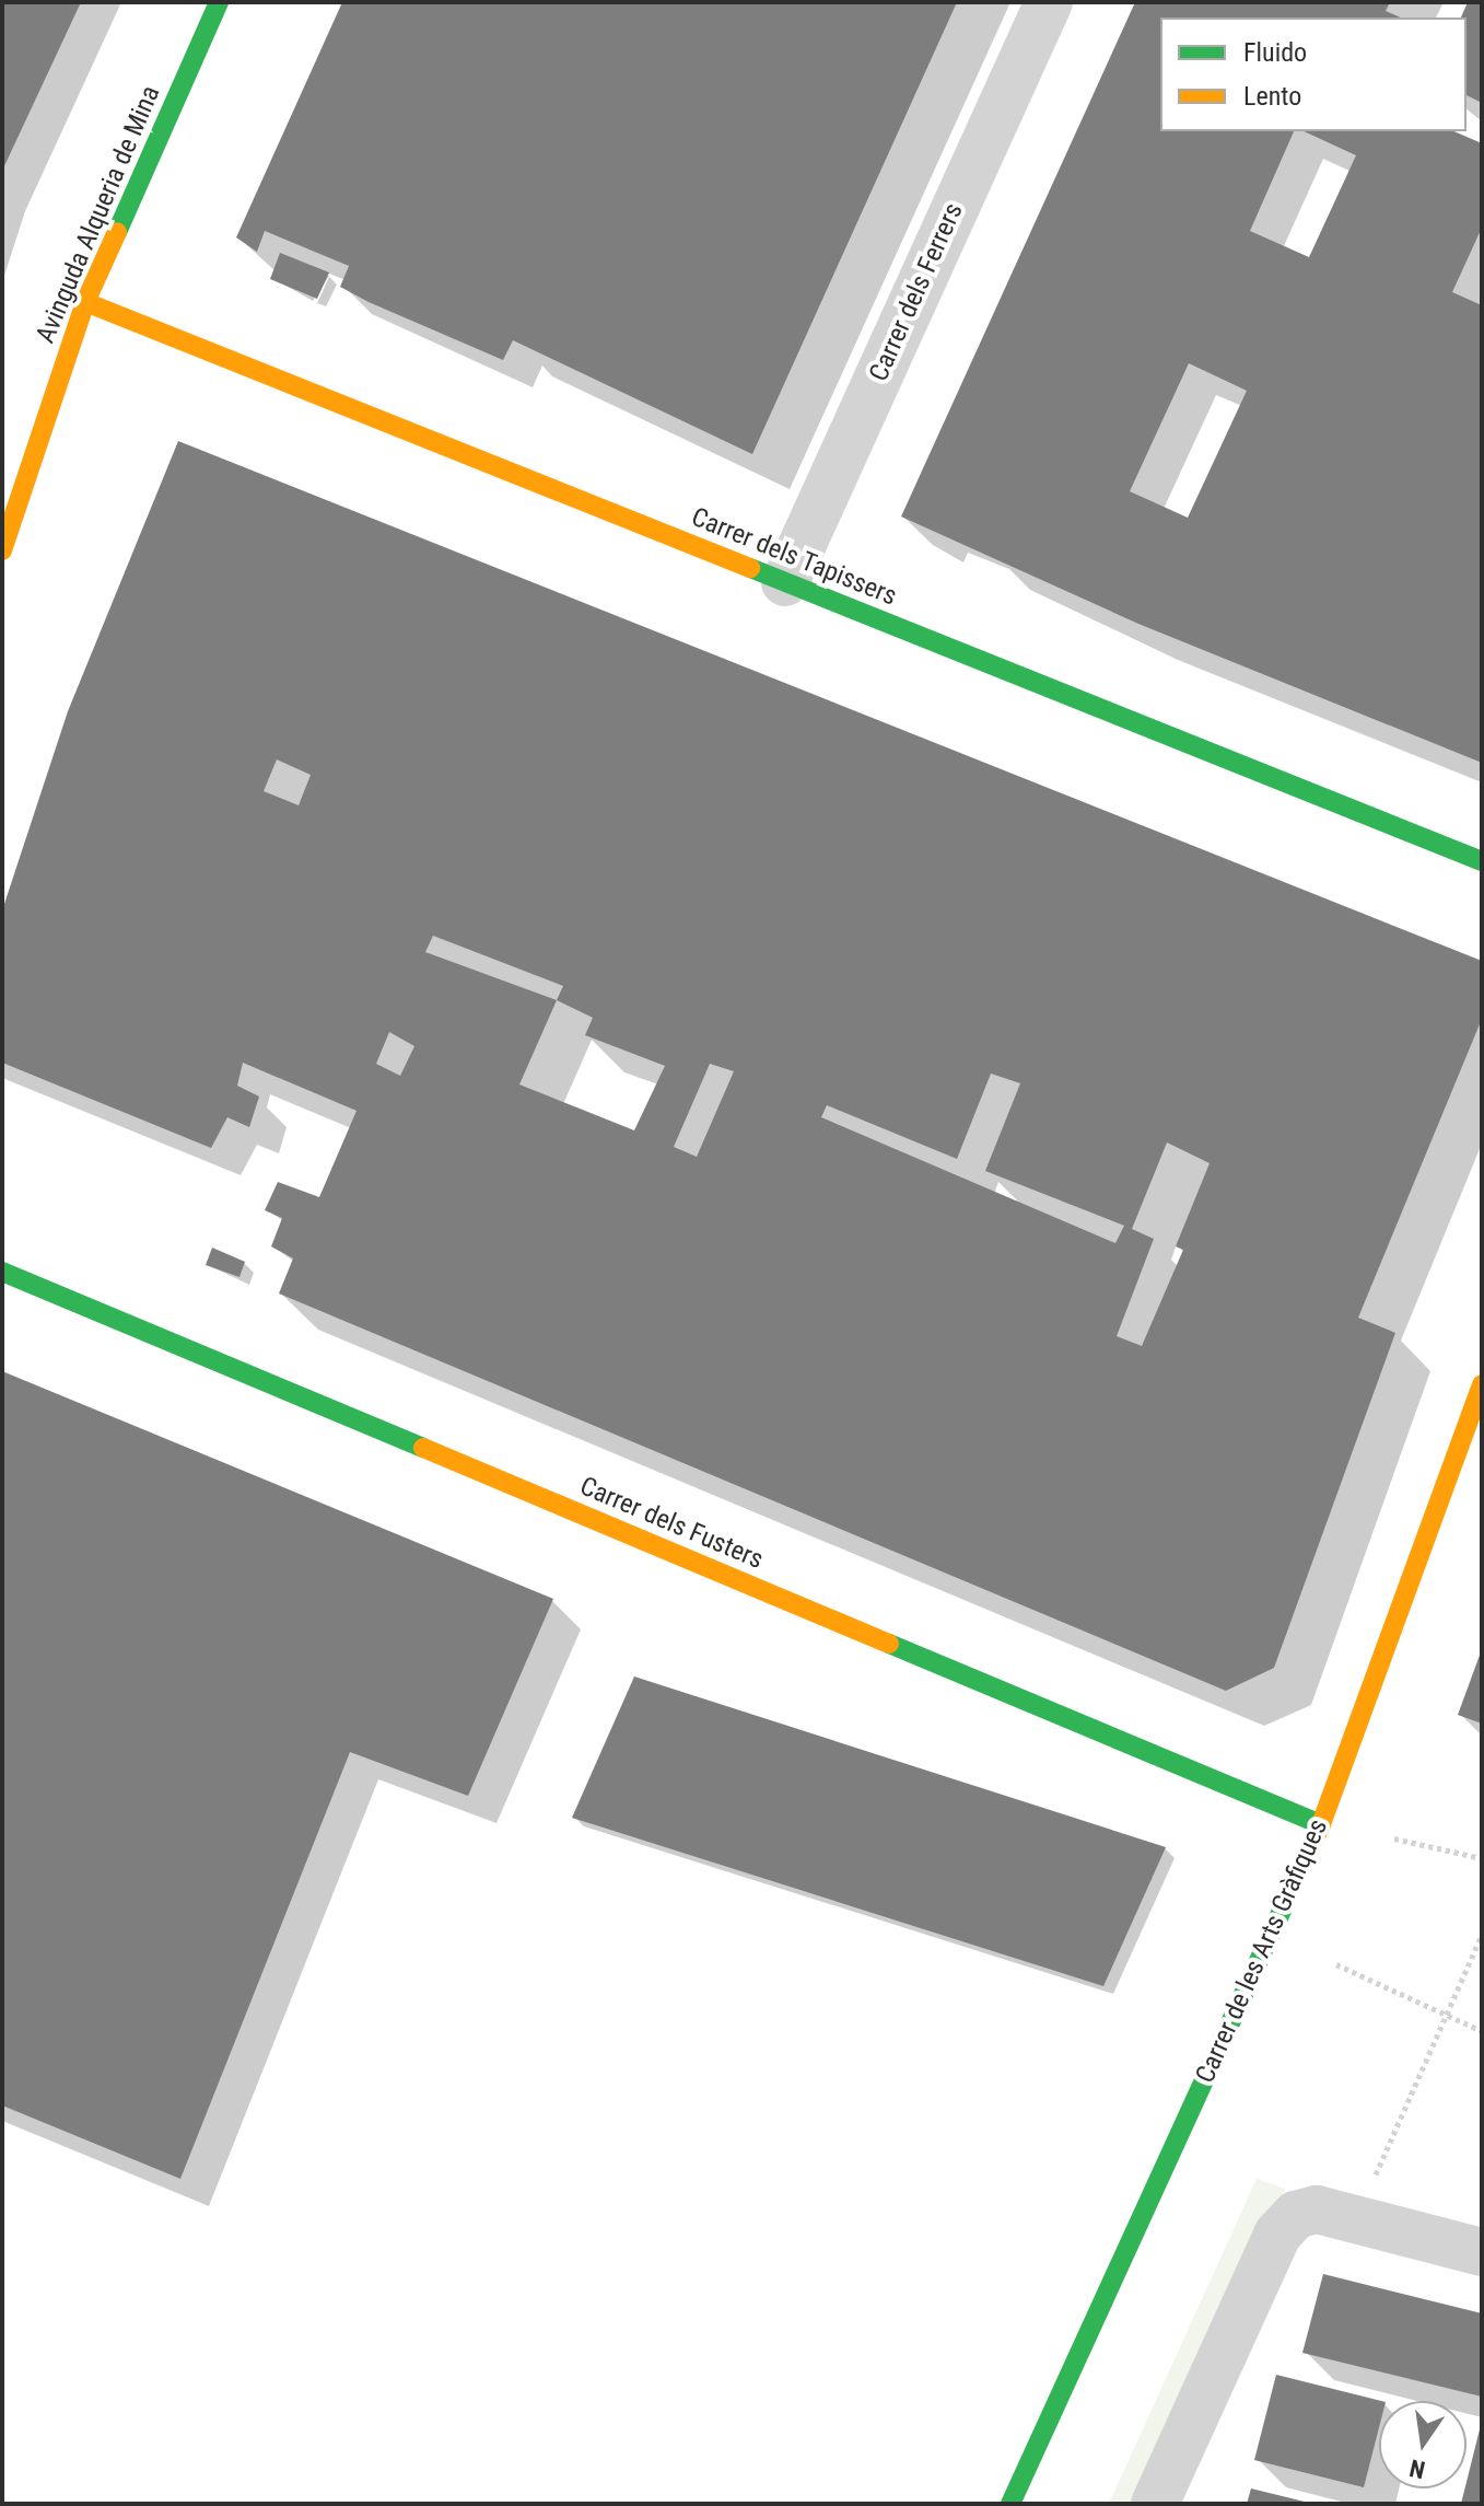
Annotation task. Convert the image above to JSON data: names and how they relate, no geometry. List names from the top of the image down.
{
  "streets": {
    "street": [
      "Avinguda Alqueria de Mina",
      "Carrer dels Ferrers",
      "Carrer dels Tapissers",
      "Carrer dels Fusters",
      "Carrer de les Arts Gràfiques"
    ]
  },
  "crossings": [
    ["Avinguda Alqueria de Mina", "Carrer dels Tapissers"],
    ["Carrer dels Ferrers", "Carrer dels Tapissers"],
    ["Carrer dels Fusters", "Carrer de les Arts Gràfiques"]
  ],
  "legend": ["Fluido", "Lento"],
  "north": "bottom"
}
